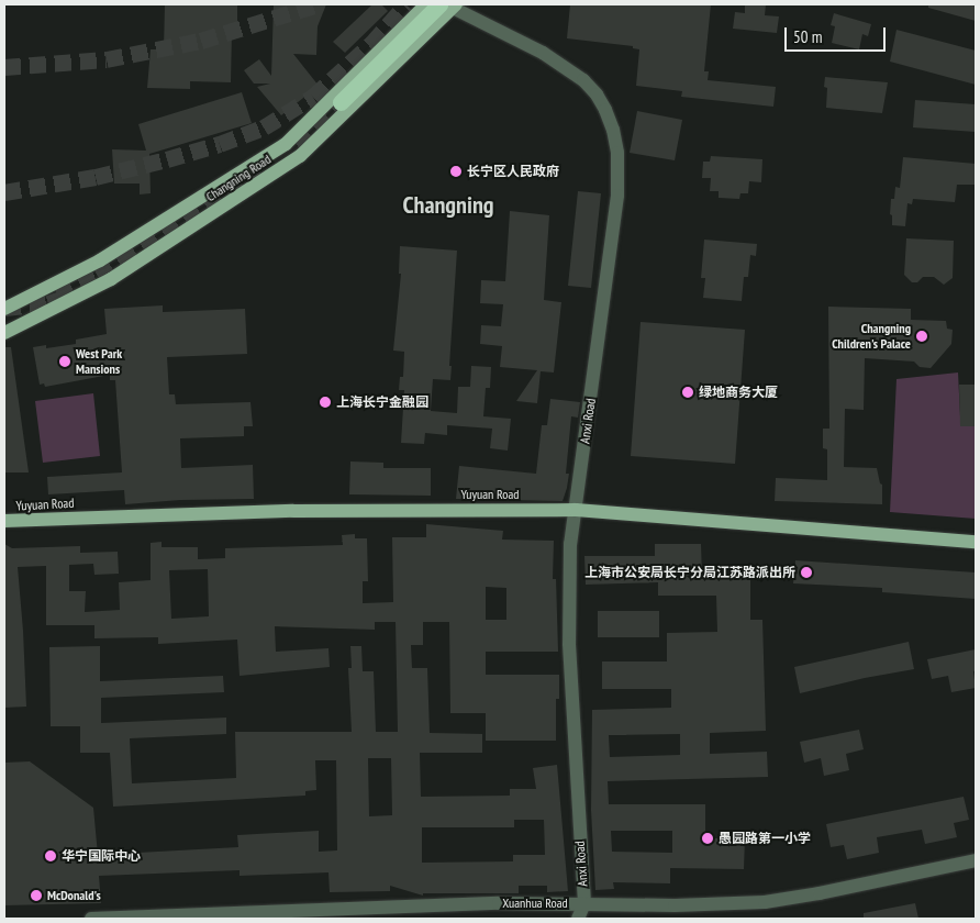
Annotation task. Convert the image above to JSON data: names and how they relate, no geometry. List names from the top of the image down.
{
  "streets": {
    "main road": ["Changning Road", "Yuyuan Road"],
    "street": ["Anxi Road", "Xuanhua Road"]
  },
  "crossings": [
    ["Changning Road", "Anxi Road"],
    ["Anxi Road", "Yuyuan Road"],
    ["Anxi Road", "Xuanhua Road"]
  ],
  "districts": ["Changning"],
  "places": [
    "长宁区人民政府",
    "Changning Children's Palace",
    "West Park Mansions",
    "绿地商务大厦",
    "上海长宁金融园",
    "上海市公安局长宁分局江苏路派出所",
    "愚园路第一小学",
    "华宁国际中心",
    "McDonald's"
  ],
  "scale_bar": "50 m"
}
